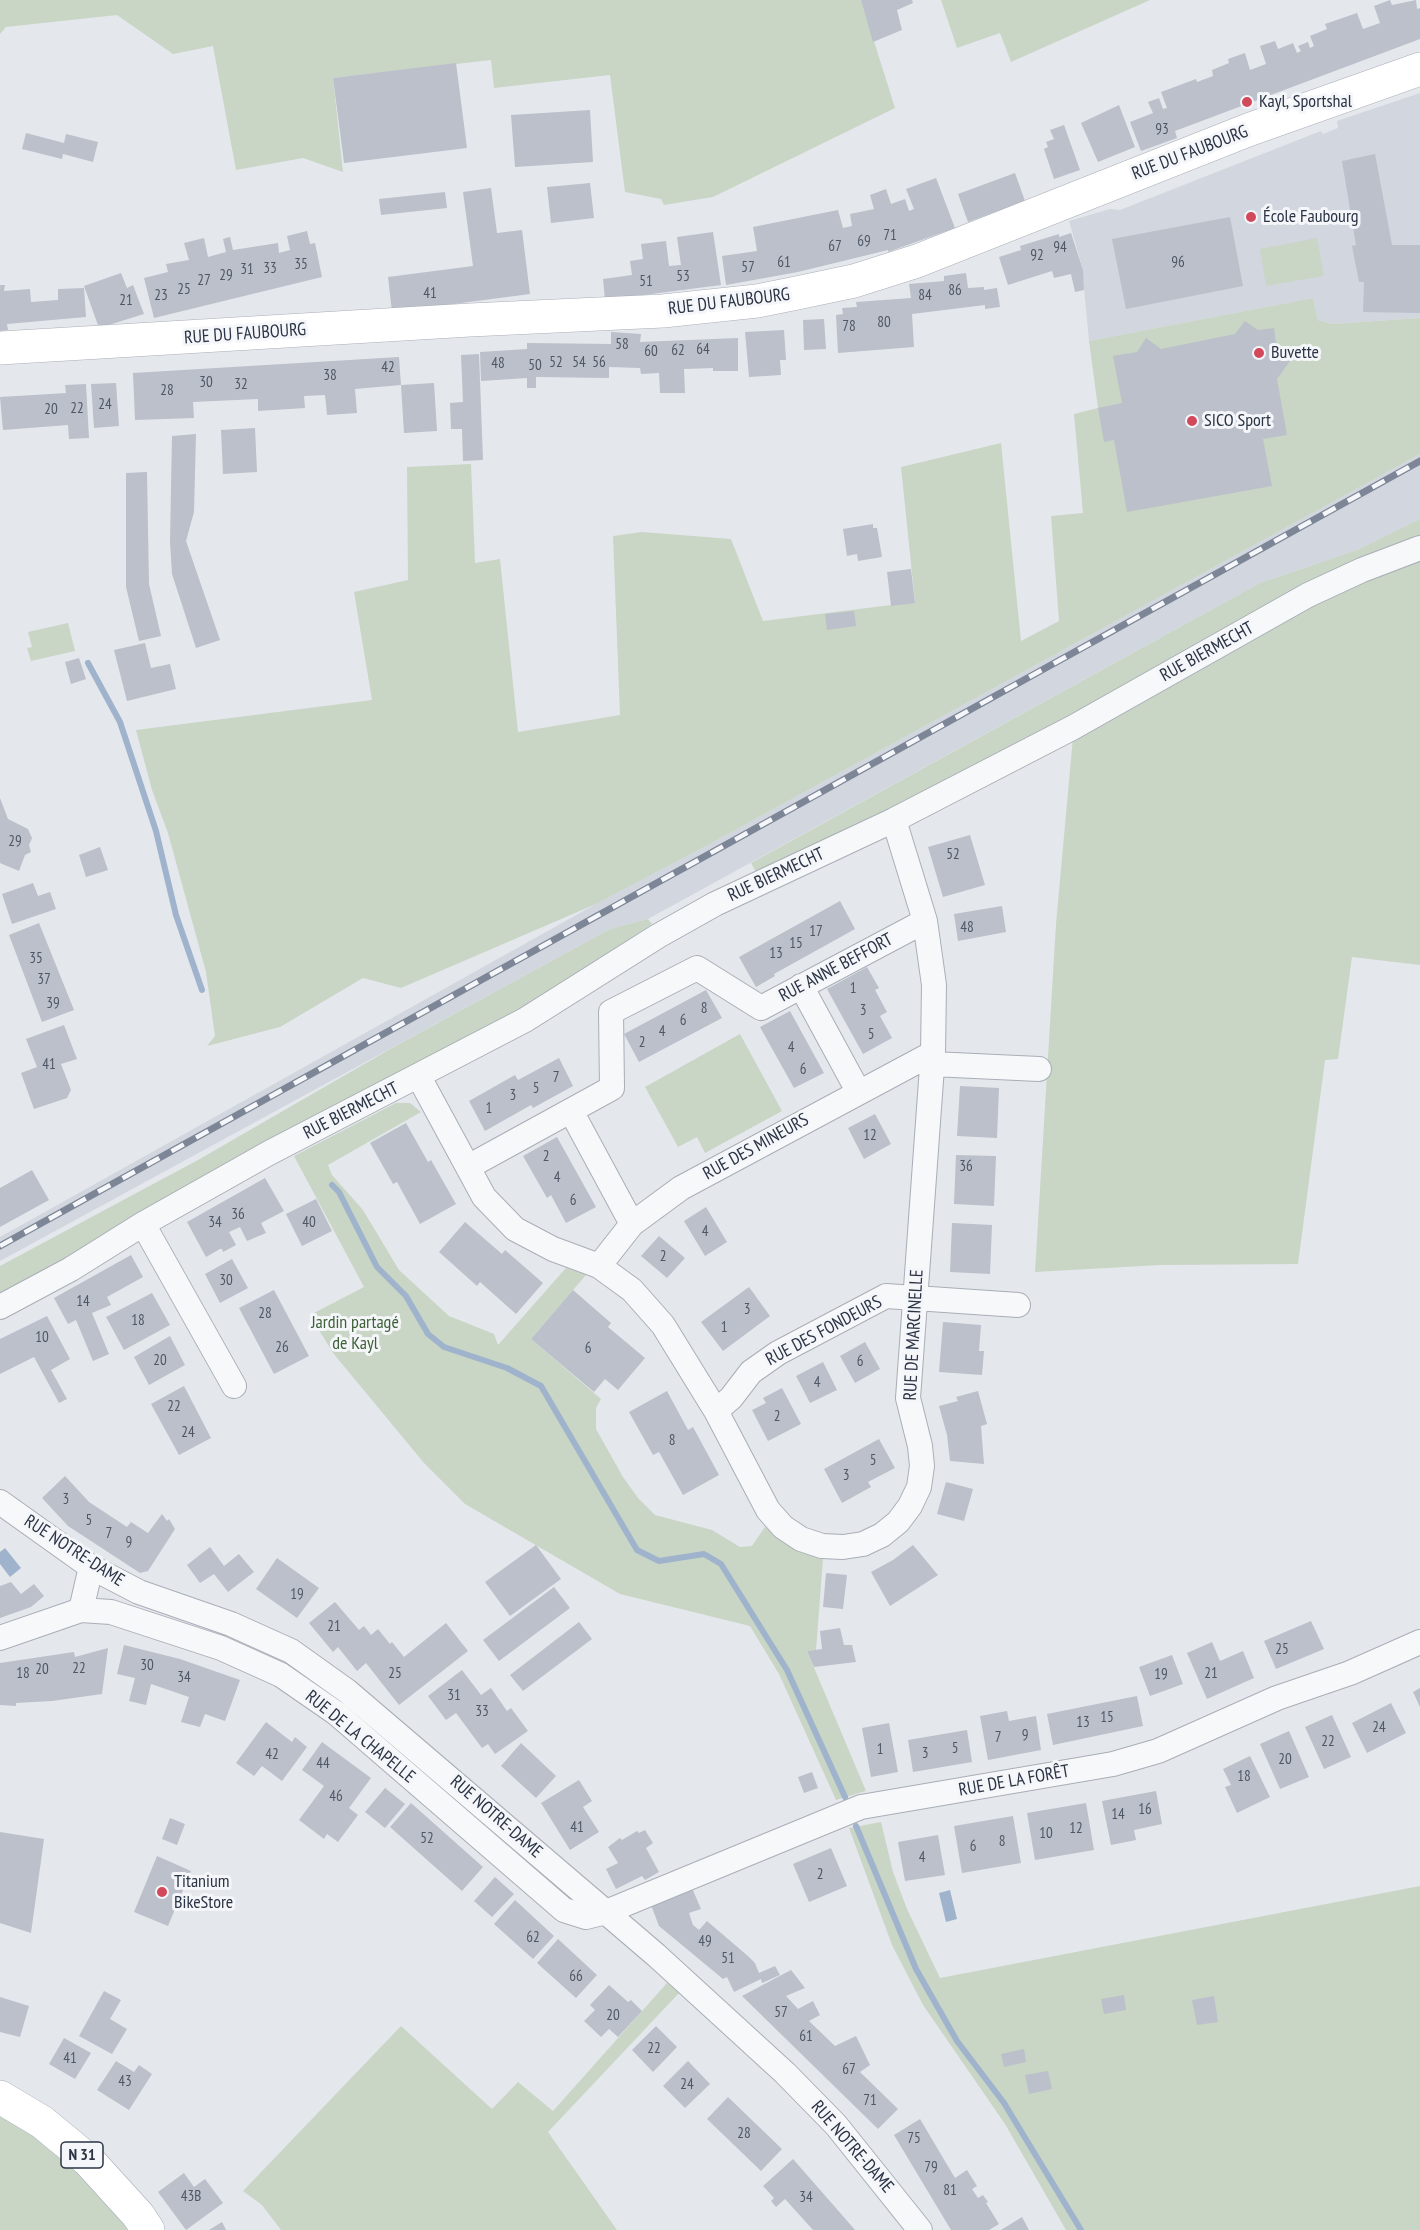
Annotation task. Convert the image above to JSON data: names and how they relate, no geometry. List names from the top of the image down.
{
  "streets": {
    "main road": ["RUE DU FAUBOURG", "N 31"],
    "street": [
      "RUE BIERMECHT",
      "RUE ANNE BEFFORT",
      "RUE DES MINEURS",
      "RUE DES FONDEURS",
      "RUE DE MARCINELLE",
      "RUE NOTRE-DAME",
      "RUE DE LA CHAPELLE",
      "RUE DE LA FORÊT"
    ]
  },
  "crossings": [
    ["RUE BIERMECHT", "RUE DE MARCINELLE"],
    ["RUE ANNE BEFFORT", "RUE DE MARCINELLE"],
    ["RUE DES MINEURS", "RUE DE MARCINELLE"],
    ["RUE DES FONDEURS", "RUE DE MARCINELLE"],
    ["RUE NOTRE-DAME", "RUE DE LA CHAPELLE"],
    ["RUE NOTRE-DAME", "RUE DE LA FORÊT"],
    ["RUE DE LA CHAPELLE", "RUE DE LA FORÊT"]
  ],
  "parks": ["Jardin partagé de Kayl"],
  "places": [
    "Kayl, Sportshal",
    "École Faubourg",
    "Buvette",
    "SICO Sport",
    "Titanium BikeStore"
  ],
  "house_numbers": [
    "93",
    "71",
    "69",
    "67",
    "94",
    "92",
    "61",
    "96",
    "35",
    "57",
    "33",
    "31",
    "29",
    "53",
    "27",
    "51",
    "25",
    "86",
    "41",
    "23",
    "84",
    "21",
    "80",
    "78",
    "58",
    "64",
    "62",
    "60",
    "52",
    "54",
    "56",
    "48",
    "50",
    "42",
    "38",
    "30",
    "32",
    "28",
    "24",
    "22",
    "20",
    "29",
    "52",
    "48",
    "17",
    "15",
    "13",
    "35",
    "37",
    "1",
    "39",
    "8",
    "3",
    "6",
    "4",
    "5",
    "2",
    "4",
    "41",
    "6",
    "7",
    "5",
    "3",
    "1",
    "12",
    "2",
    "36",
    "4",
    "6",
    "36",
    "34",
    "40",
    "4",
    "2",
    "30",
    "14",
    "3",
    "28",
    "18",
    "1",
    "10",
    "26",
    "6",
    "20",
    "6",
    "4",
    "22",
    "2",
    "24",
    "8",
    "5",
    "3",
    "3",
    "5",
    "7",
    "9",
    "19",
    "21",
    "25",
    "30",
    "22",
    "20",
    "18",
    "25",
    "21",
    "19",
    "34",
    "31",
    "33",
    "15",
    "13",
    "24",
    "9",
    "7",
    "22",
    "5",
    "1",
    "3",
    "42",
    "20",
    "44",
    "18",
    "46",
    "16",
    "14",
    "41",
    "12",
    "10",
    "52",
    "8",
    "6",
    "4",
    "2",
    "62",
    "49",
    "51",
    "66",
    "57",
    "20",
    "61",
    "22",
    "41",
    "67",
    "43",
    "24",
    "71",
    "28",
    "75",
    "79",
    "81",
    "43B",
    "34"
  ]
}
